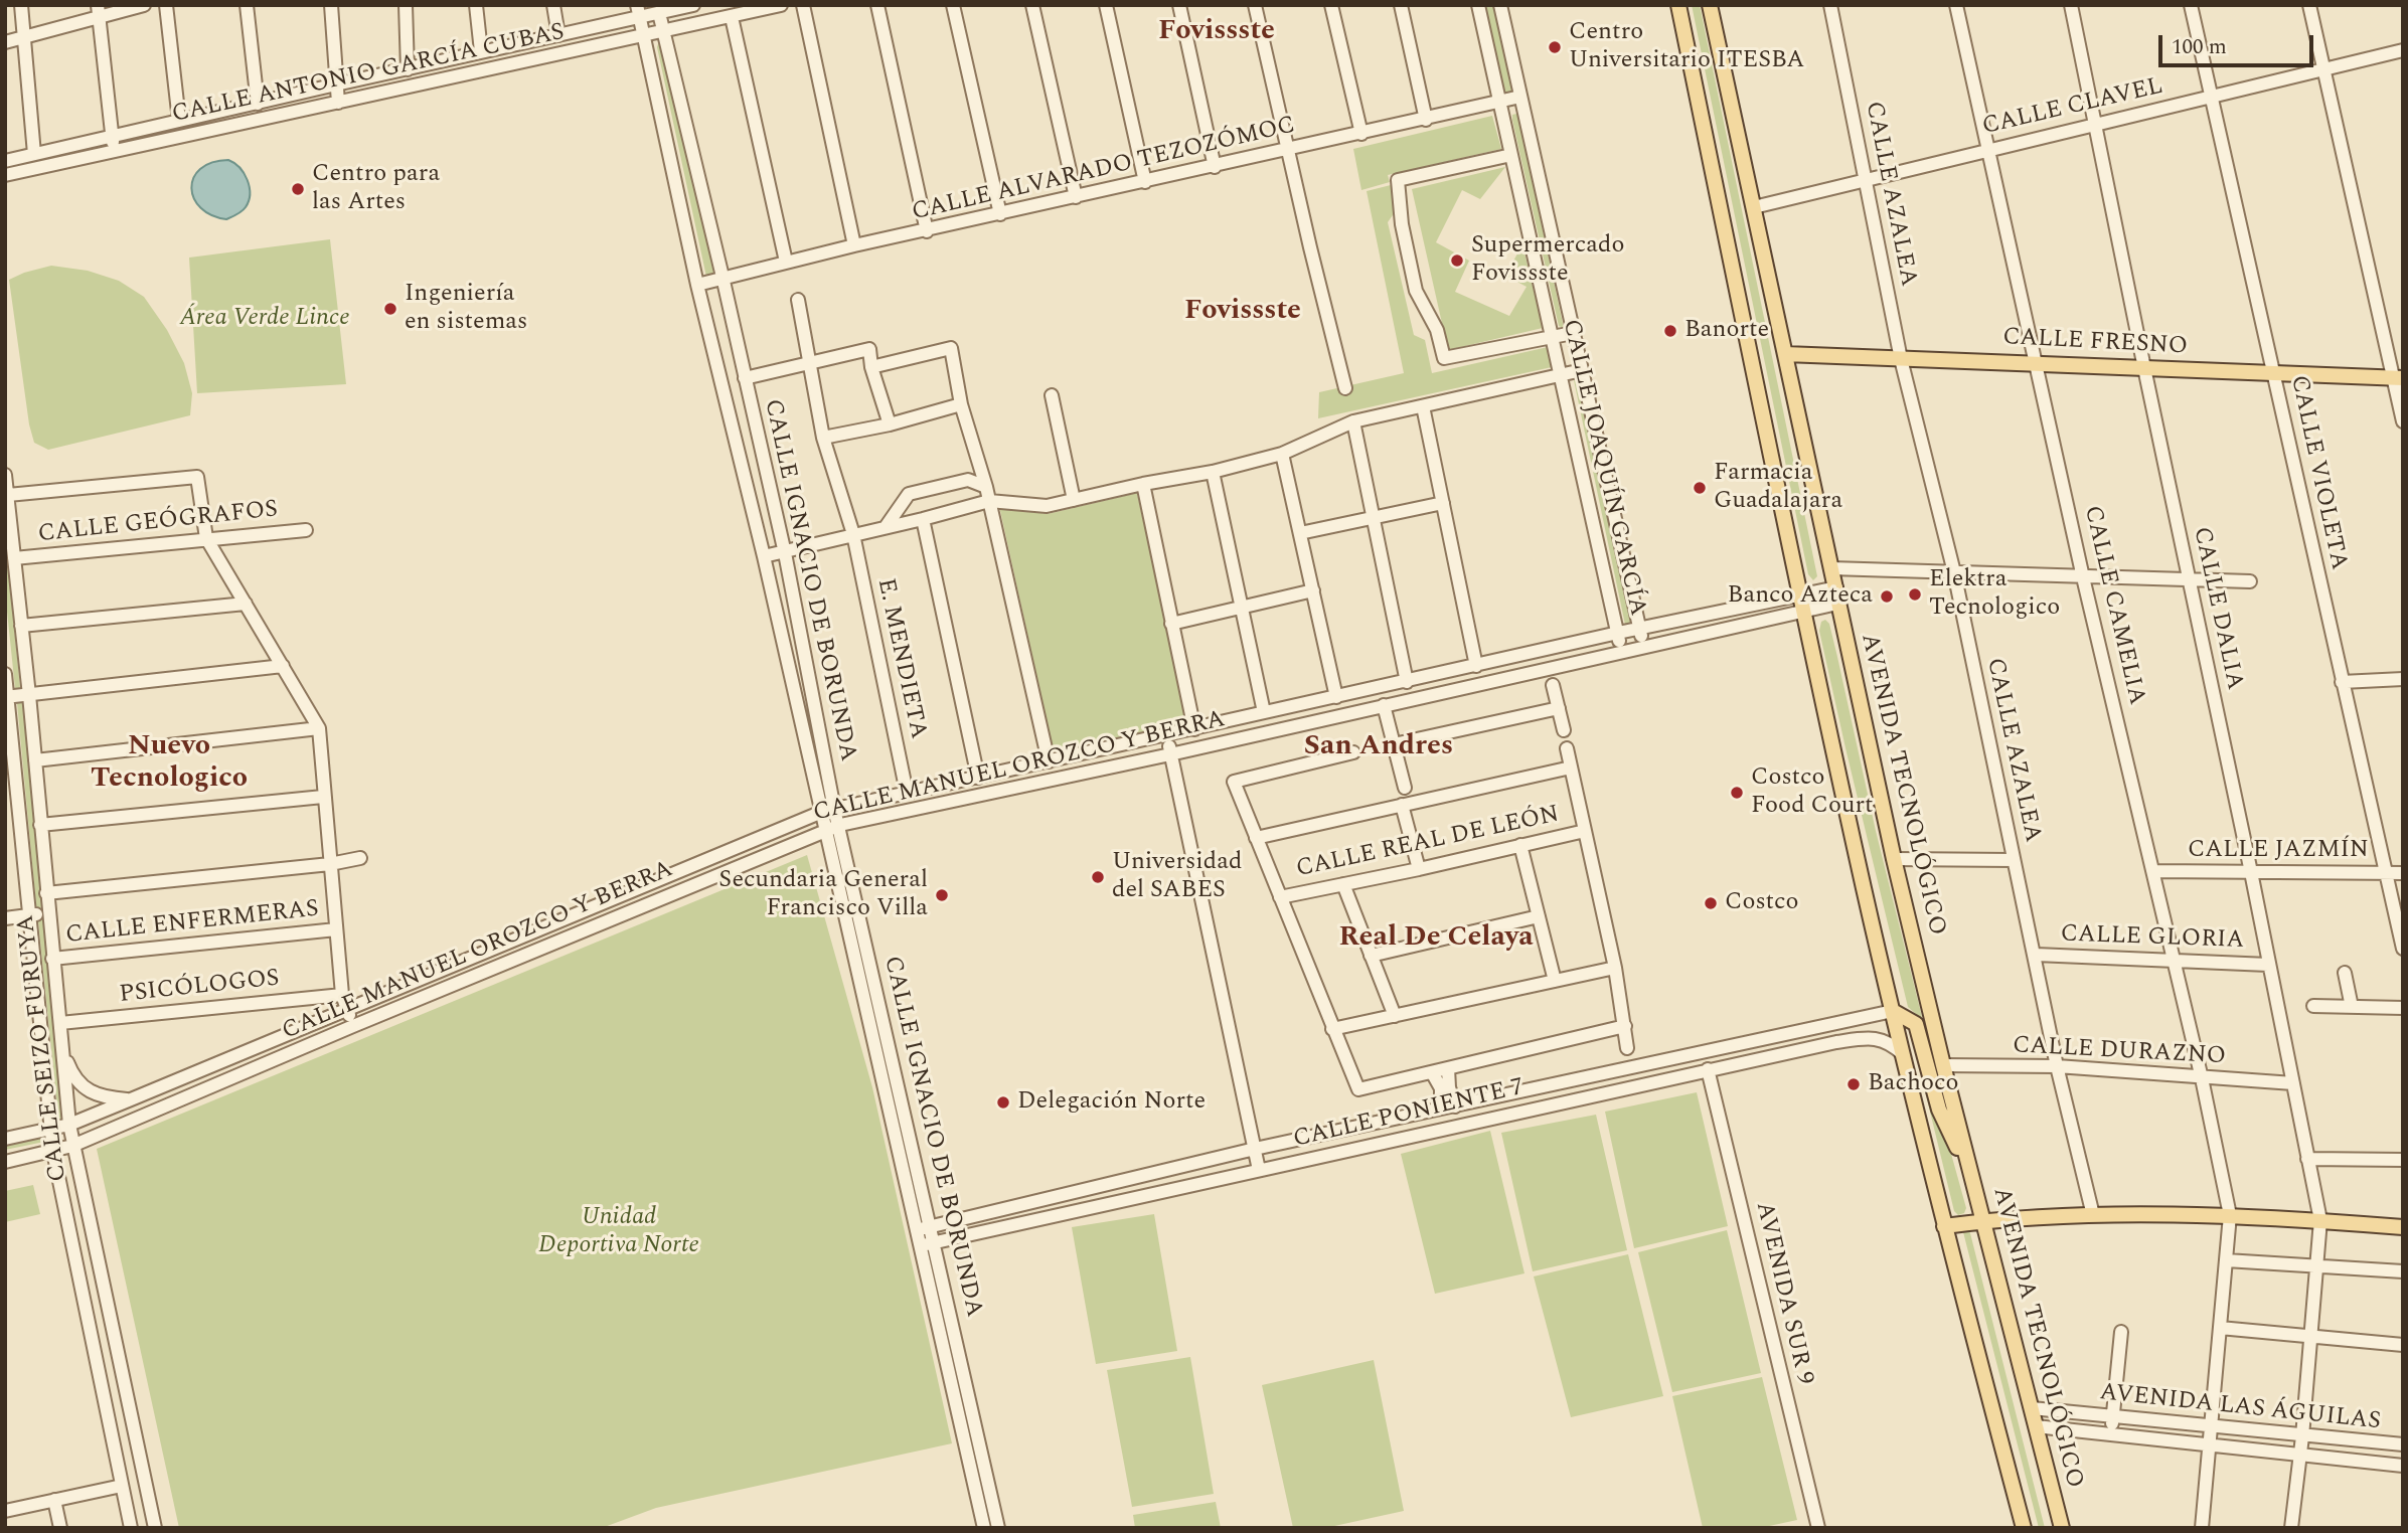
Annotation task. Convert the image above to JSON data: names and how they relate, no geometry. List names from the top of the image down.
{
  "streets": {
    "main road": ["CALLE FRESNO", "AVENIDA TECNOLÓGICO"],
    "street": [
      "CALLE ANTONIO GARCÍA CUBAS",
      "CALLE CLAVEL",
      "CALLE ALVARADO TEZOZÓMOC",
      "CALLE AZALEA",
      "CALLE JOAQUÍN GARCÍA",
      "CALLE VIOLETA",
      "CALLE GEÓGRAFOS",
      "CALLE IGNACIO DE BORUNDA",
      "CALLE CAMELIA",
      "CALLE DALIA",
      "E. MENDIETA",
      "CALLE MANUEL OROZCO Y BERRA",
      "CALLE REAL DE LEÓN",
      "CALLE JAZMÍN",
      "CALLE ENFERMERAS",
      "CALLE GLORIA",
      "PSICÓLOGOS",
      "CALLE SEIZO FURUYA",
      "CALLE DURAZNO",
      "CALLE PONIENTE 7",
      "AVENIDA SUR 9",
      "AVENIDA LAS ÁGUILAS"
    ]
  },
  "crossings": [
    ["CALLE ANTONIO GARCÍA CUBAS", "CALLE IGNACIO DE BORUNDA"],
    ["CALLE CLAVEL", "CALLE AZALEA"],
    ["CALLE CLAVEL", "CALLE VIOLETA"],
    ["CALLE CLAVEL", "CALLE CAMELIA"],
    ["CALLE CLAVEL", "CALLE DALIA"],
    ["CALLE CLAVEL", "AVENIDA TECNOLÓGICO"],
    ["CALLE ALVARADO TEZOZÓMOC", "CALLE JOAQUÍN GARCÍA"],
    ["CALLE ALVARADO TEZOZÓMOC", "CALLE IGNACIO DE BORUNDA"],
    ["CALLE AZALEA", "CALLE FRESNO"],
    ["CALLE AZALEA", "CALLE GLORIA"],
    ["CALLE AZALEA", "CALLE DURAZNO"],
    ["CALLE FRESNO", "CALLE VIOLETA"],
    ["CALLE FRESNO", "CALLE CAMELIA"],
    ["CALLE FRESNO", "CALLE DALIA"],
    ["CALLE FRESNO", "AVENIDA TECNOLÓGICO"],
    ["CALLE JOAQUÍN GARCÍA", "CALLE MANUEL OROZCO Y BERRA"],
    ["CALLE VIOLETA", "CALLE JAZMÍN"],
    ["CALLE GEÓGRAFOS", "CALLE SEIZO FURUYA"],
    ["CALLE IGNACIO DE BORUNDA", "CALLE MANUEL OROZCO Y BERRA"],
    ["CALLE IGNACIO DE BORUNDA", "CALLE PONIENTE 7"],
    ["CALLE CAMELIA", "CALLE JAZMÍN"],
    ["CALLE CAMELIA", "CALLE GLORIA"],
    ["CALLE CAMELIA", "CALLE DURAZNO"],
    ["CALLE CAMELIA", "AVENIDA LAS ÁGUILAS"],
    ["CALLE DALIA", "CALLE JAZMÍN"],
    ["CALLE DALIA", "CALLE GLORIA"],
    ["CALLE DALIA", "CALLE DURAZNO"],
    ["CALLE DALIA", "AVENIDA LAS ÁGUILAS"],
    ["E. MENDIETA", "CALLE MANUEL OROZCO Y BERRA"],
    ["CALLE MANUEL OROZCO Y BERRA", "AVENIDA TECNOLÓGICO"],
    ["CALLE MANUEL OROZCO Y BERRA", "CALLE SEIZO FURUYA"],
    ["AVENIDA TECNOLÓGICO", "CALLE DURAZNO"],
    ["AVENIDA TECNOLÓGICO", "AVENIDA LAS ÁGUILAS"],
    ["CALLE ENFERMERAS", "CALLE SEIZO FURUYA"],
    ["PSICÓLOGOS", "CALLE SEIZO FURUYA"],
    ["CALLE PONIENTE 7", "AVENIDA SUR 9"]
  ],
  "districts": [
    "Fovissste",
    "Fovissste",
    "Nuevo Tecnologico",
    "San Andres",
    "Real De Celaya"
  ],
  "parks": ["Área Verde Lince", "Unidad Deportiva Norte"],
  "places": [
    "Centro Universitario ITESBA",
    "Centro para las Artes",
    "Supermercado Fovissste",
    "Ingeniería en sistemas",
    "Banorte",
    "Farmacia Guadalajara",
    "Elektra Tecnologico",
    "Banco Azteca",
    "Costco Food Court",
    "Universidad del SABES",
    "Secundaria General Francisco Villa",
    "Costco",
    "Bachoco",
    "Delegación Norte"
  ],
  "scale_bar": "100 m"
}
